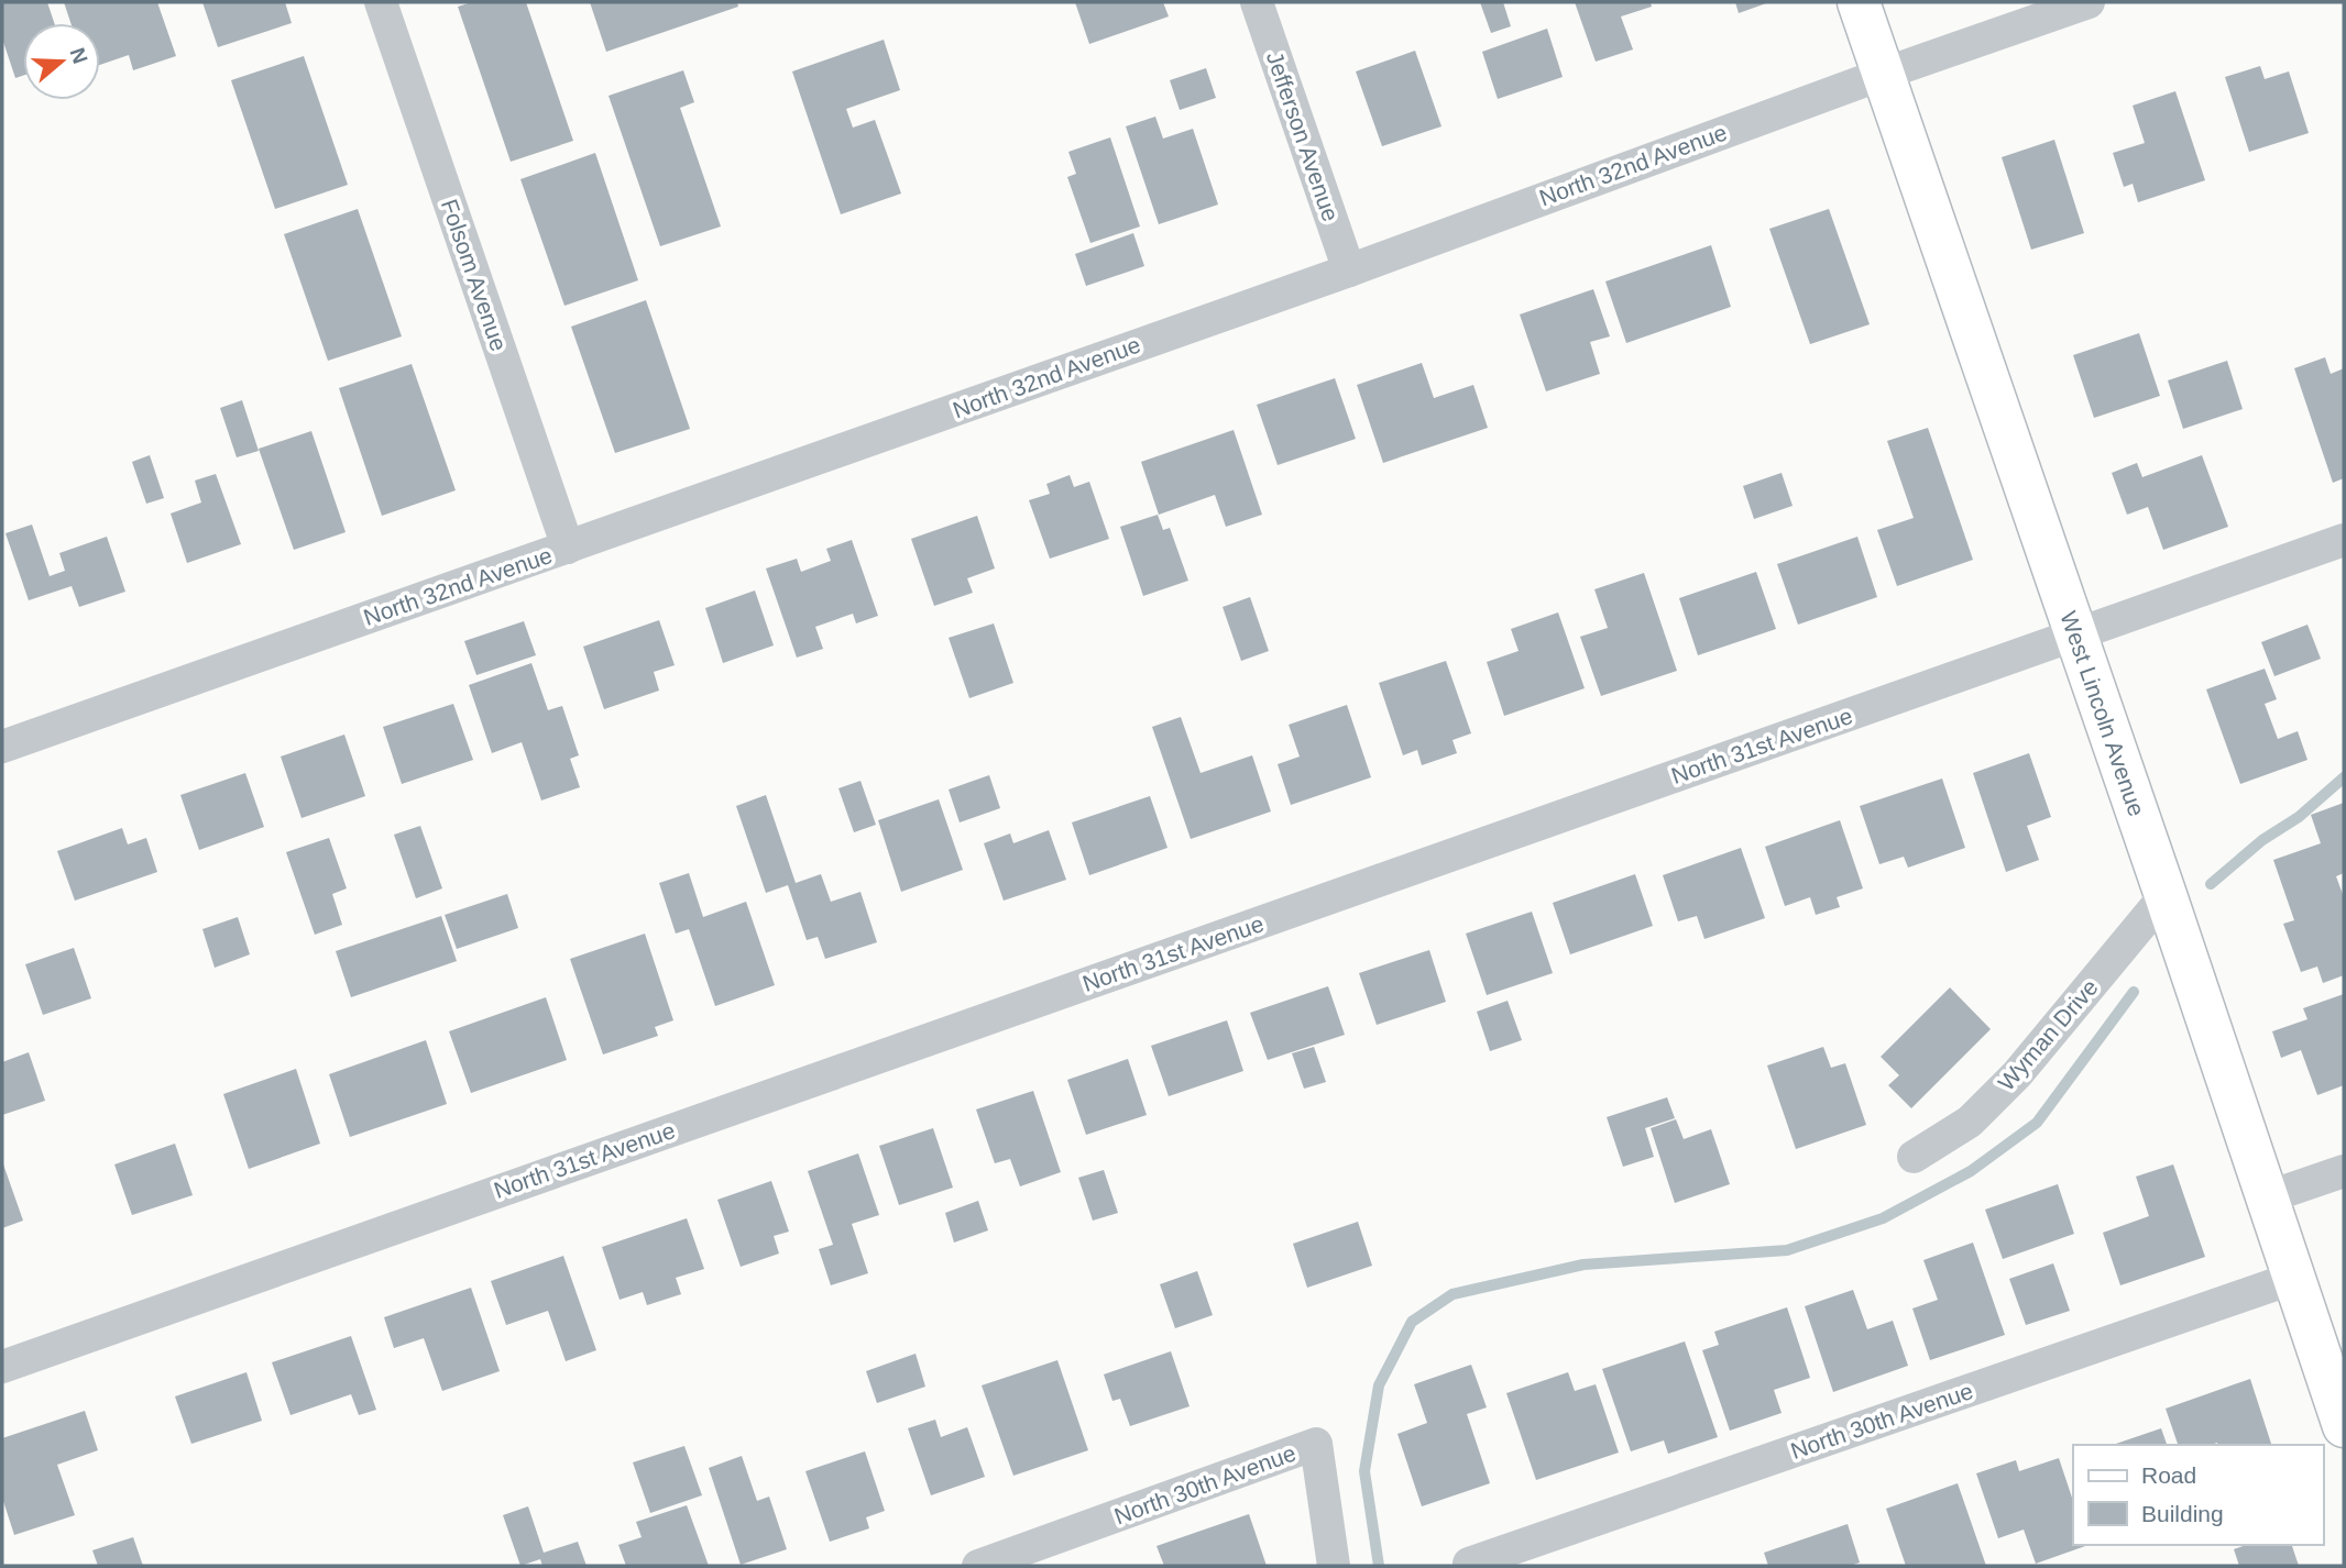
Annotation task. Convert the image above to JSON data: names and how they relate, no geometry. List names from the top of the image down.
{
  "streets": {
    "street": [
      "Jefferson Avenue",
      "North 32nd Avenue",
      "Folsom Avenue",
      "West Lincoln Avenue",
      "North 31st Avenue",
      "Wyman Drive",
      "North 30th Avenue"
    ]
  },
  "crossings": [
    ["Jefferson Avenue", "North 32nd Avenue"],
    ["North 32nd Avenue", "Folsom Avenue"],
    ["North 32nd Avenue", "West Lincoln Avenue"],
    ["West Lincoln Avenue", "North 31st Avenue"],
    ["West Lincoln Avenue", "Wyman Drive"],
    ["West Lincoln Avenue", "North 30th Avenue"]
  ],
  "legend": ["Road", "Building"],
  "north": "right"
}
